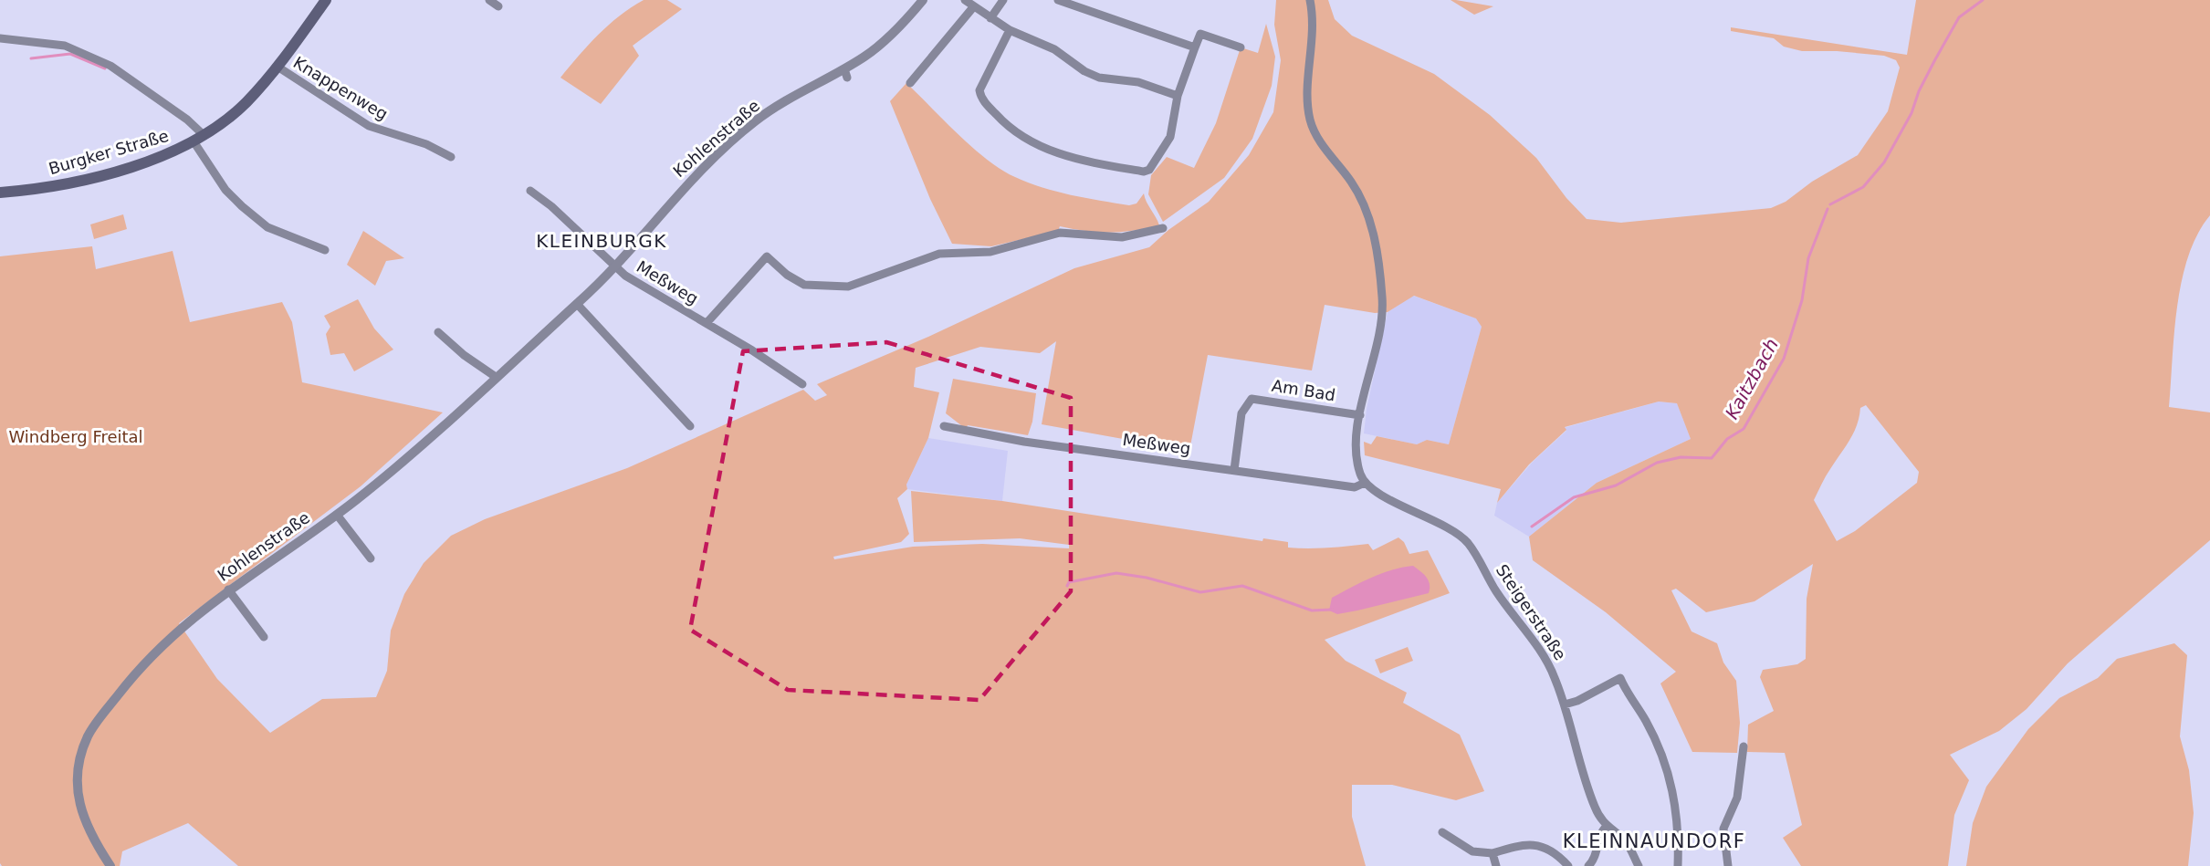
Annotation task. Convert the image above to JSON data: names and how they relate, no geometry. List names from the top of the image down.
{
  "streets": {
    "main road": ["Burgker Straße"],
    "street": [
      "Knappenweg",
      "Kohlenstraße",
      "Meßweg",
      "Am Bad",
      "Steigerstraße"
    ]
  },
  "crossings": [
    ["Knappenweg", "Burgker Straße"],
    ["Kohlenstraße", "Meßweg"],
    ["Meßweg", "Am Bad"],
    ["Meßweg", "Steigerstraße"]
  ],
  "districts": ["KLEINBURGK", "KLEINNAUNDORF"],
  "water": ["Kaitzbach"],
  "parks": ["Windberg Freital"]
}
